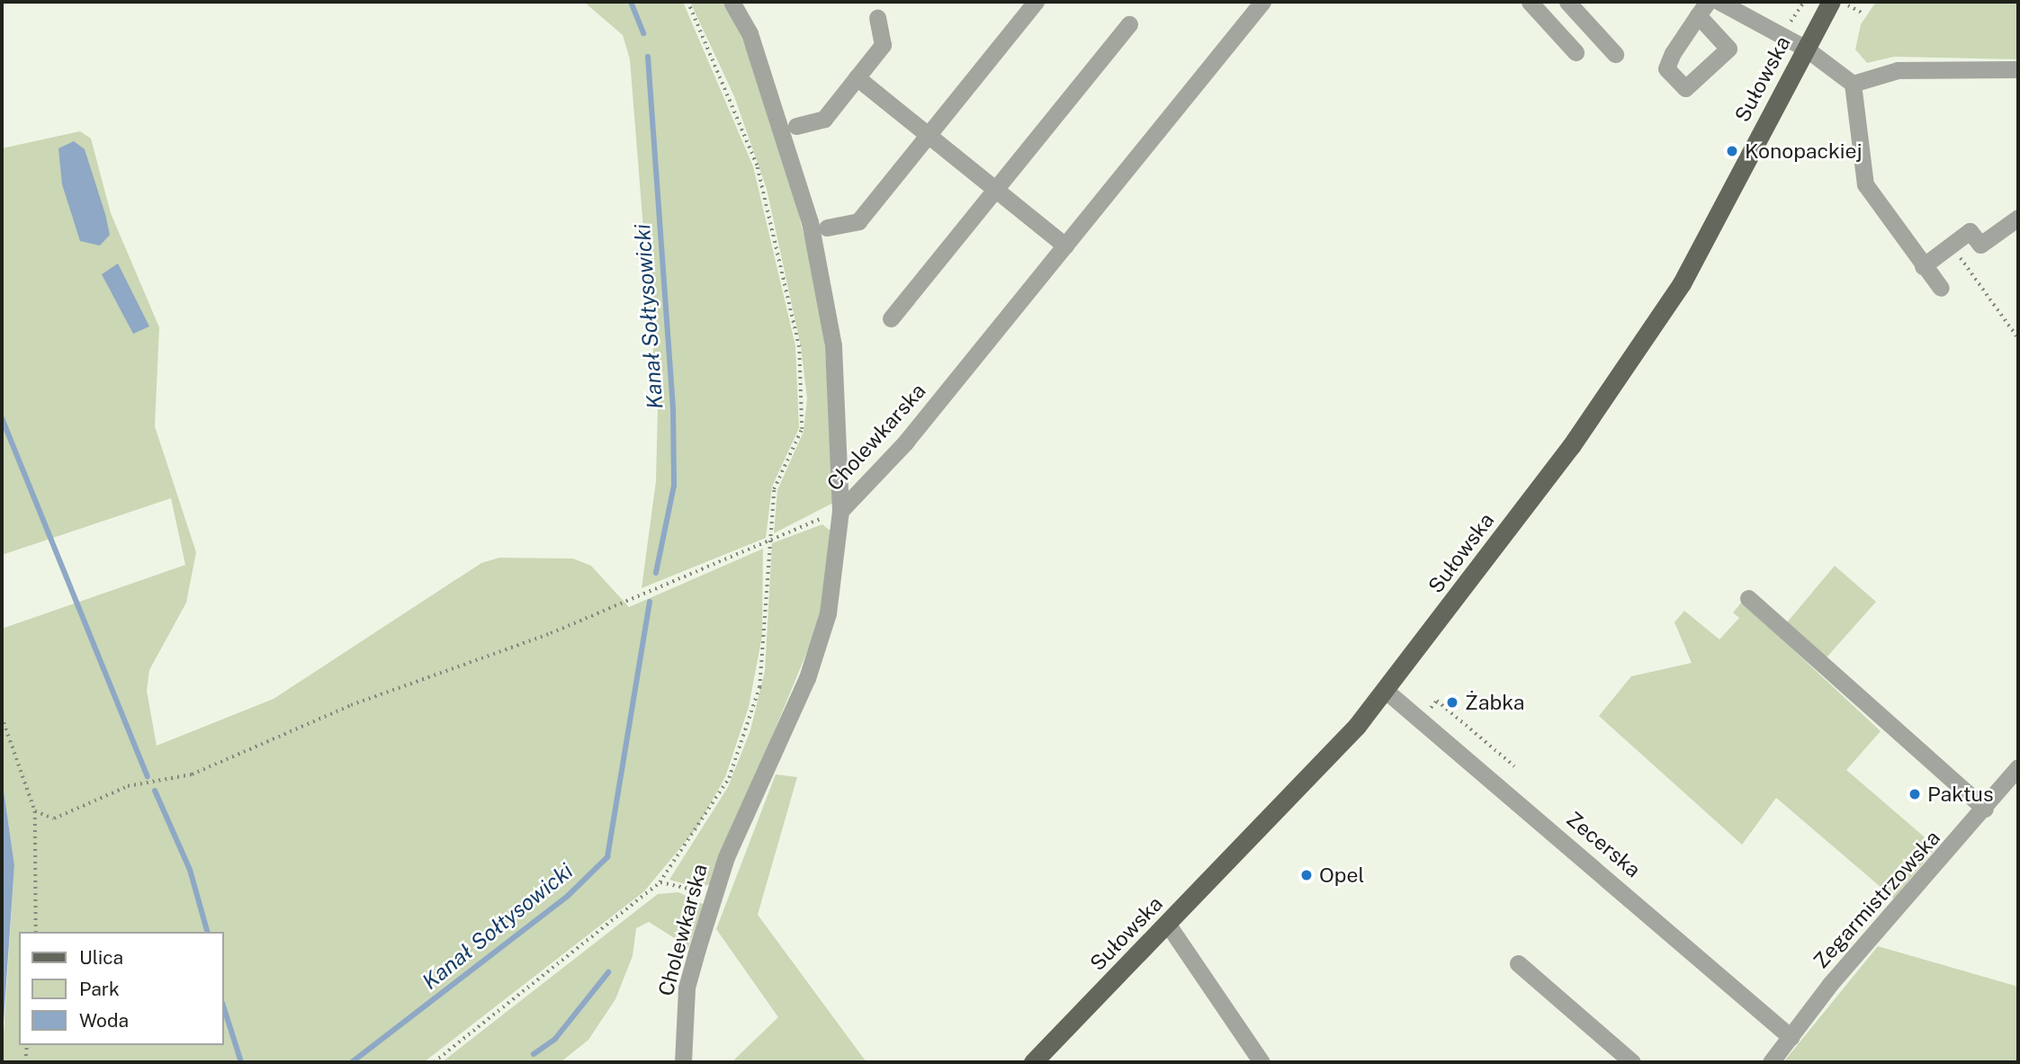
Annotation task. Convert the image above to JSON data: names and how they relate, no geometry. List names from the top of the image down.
{
  "streets": {
    "main road": ["Sułowska"],
    "street": ["Cholewkarska", "Zecerska", "Zegarmistrzowska"]
  },
  "crossings": [
    ["Sułowska", "Zecerska"],
    ["Zecerska", "Zegarmistrzowska"]
  ],
  "water": ["Kanał Sołtysowicki"],
  "places": [
    "Konopackiej",
    "Żabka",
    "Paktus",
    "Opel"
  ],
  "legend": ["Ulica", "Park", "Woda"]
}
